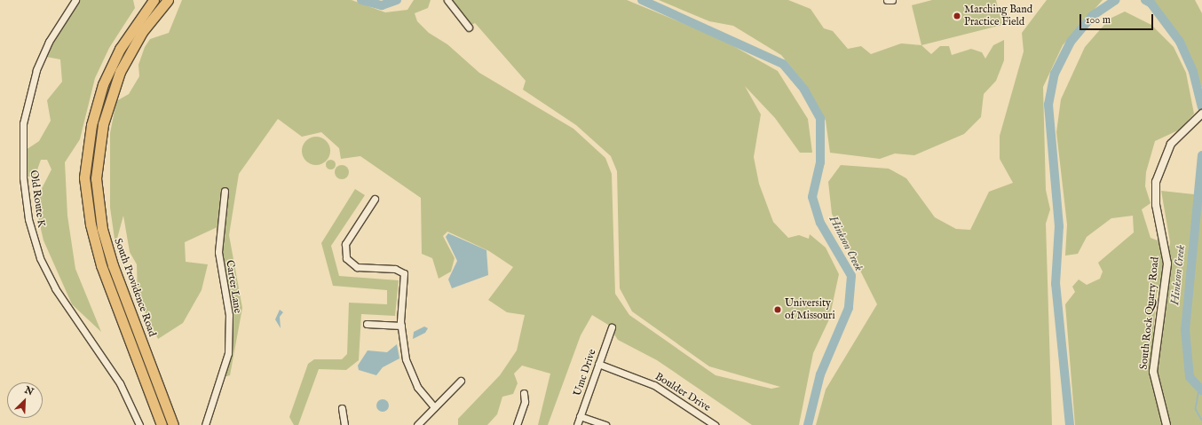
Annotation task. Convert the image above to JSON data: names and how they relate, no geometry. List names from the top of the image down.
{
  "streets": {
    "main road": ["South Providence Road"],
    "street": [
      "Old Route K",
      "Carter Lane",
      "South Rock Quarry Road",
      "Umc Drive",
      "Boulder Drive"
    ]
  },
  "crossings": [
    ["Umc Drive", "Boulder Drive"]
  ],
  "water": ["Hinkson Creek"],
  "places": ["Marching Band Practice Field", "University of Missouri"],
  "scale_bar": "100 m",
  "north": "top right"
}
